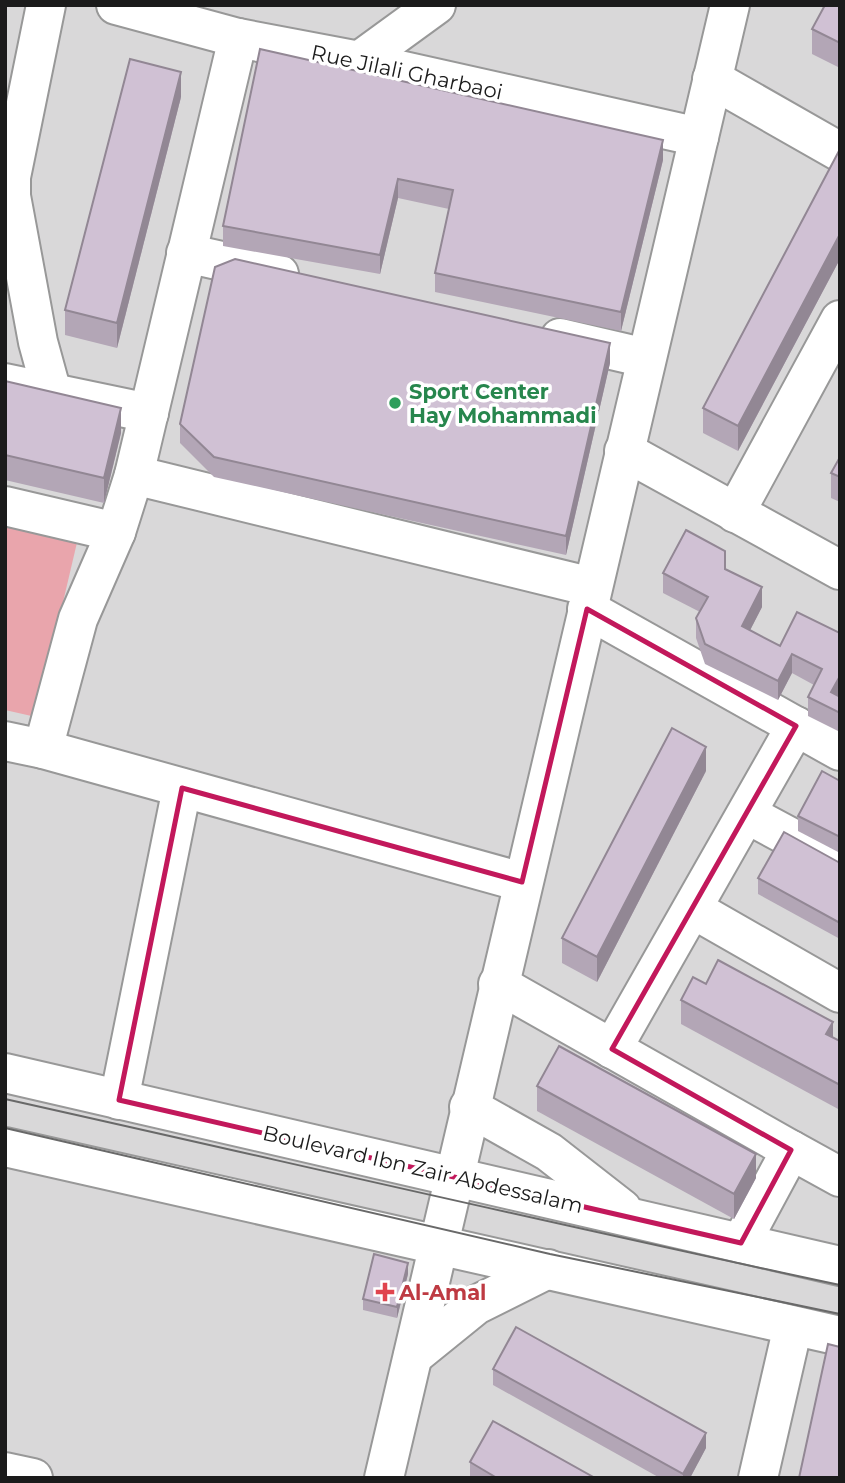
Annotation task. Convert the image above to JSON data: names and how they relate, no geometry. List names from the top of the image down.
{
  "streets": {
    "street": ["Rue Jilali Gharbaoi", "Boulevard Ibn Zair Abdessalam"]
  },
  "places": {
    "other": ["Sport Center Hay Mohammadi"],
    "health": ["Al-Amal"]
  }
}
